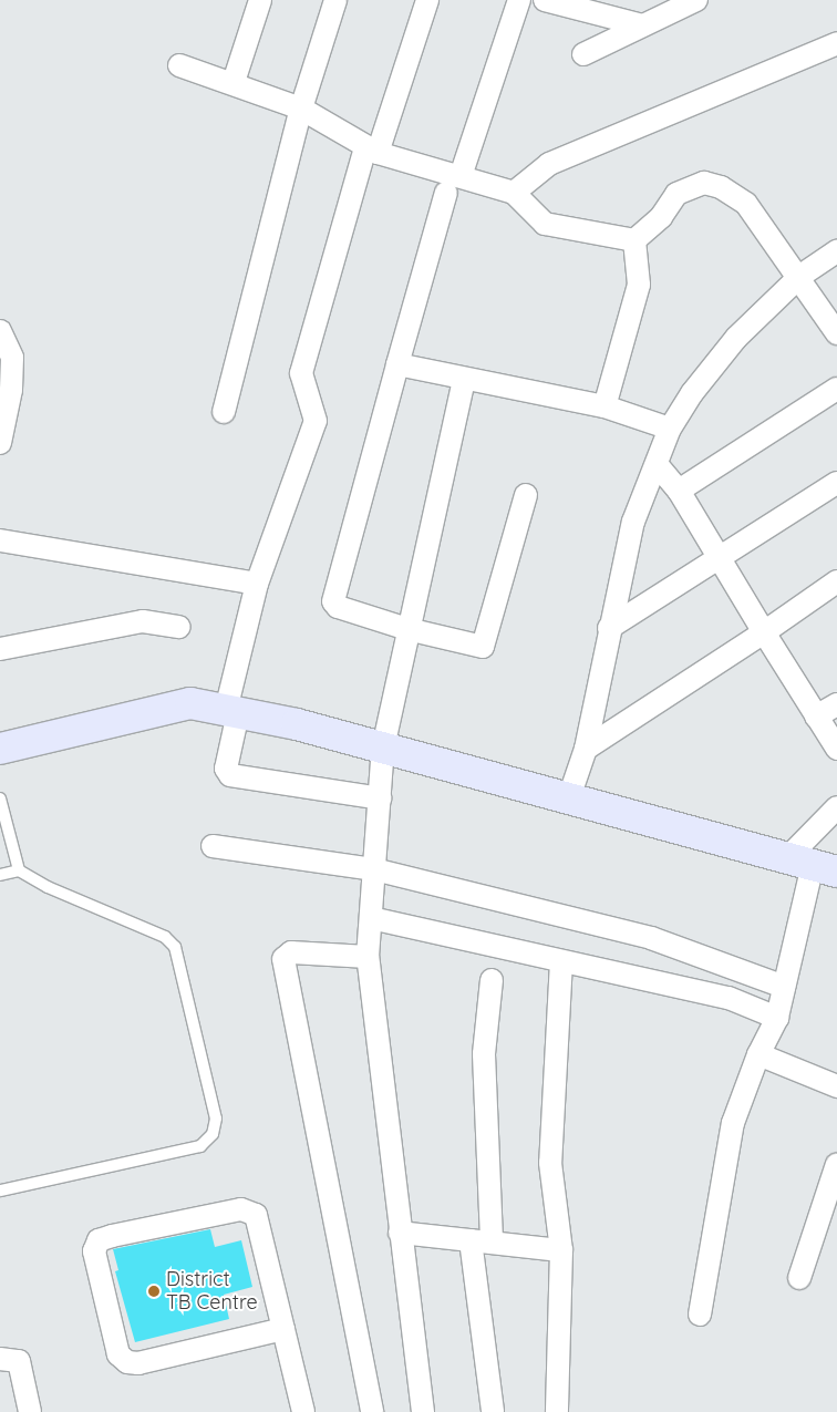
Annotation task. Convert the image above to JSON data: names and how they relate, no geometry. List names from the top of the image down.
{
  "places": ["District TB Centre"]
}
